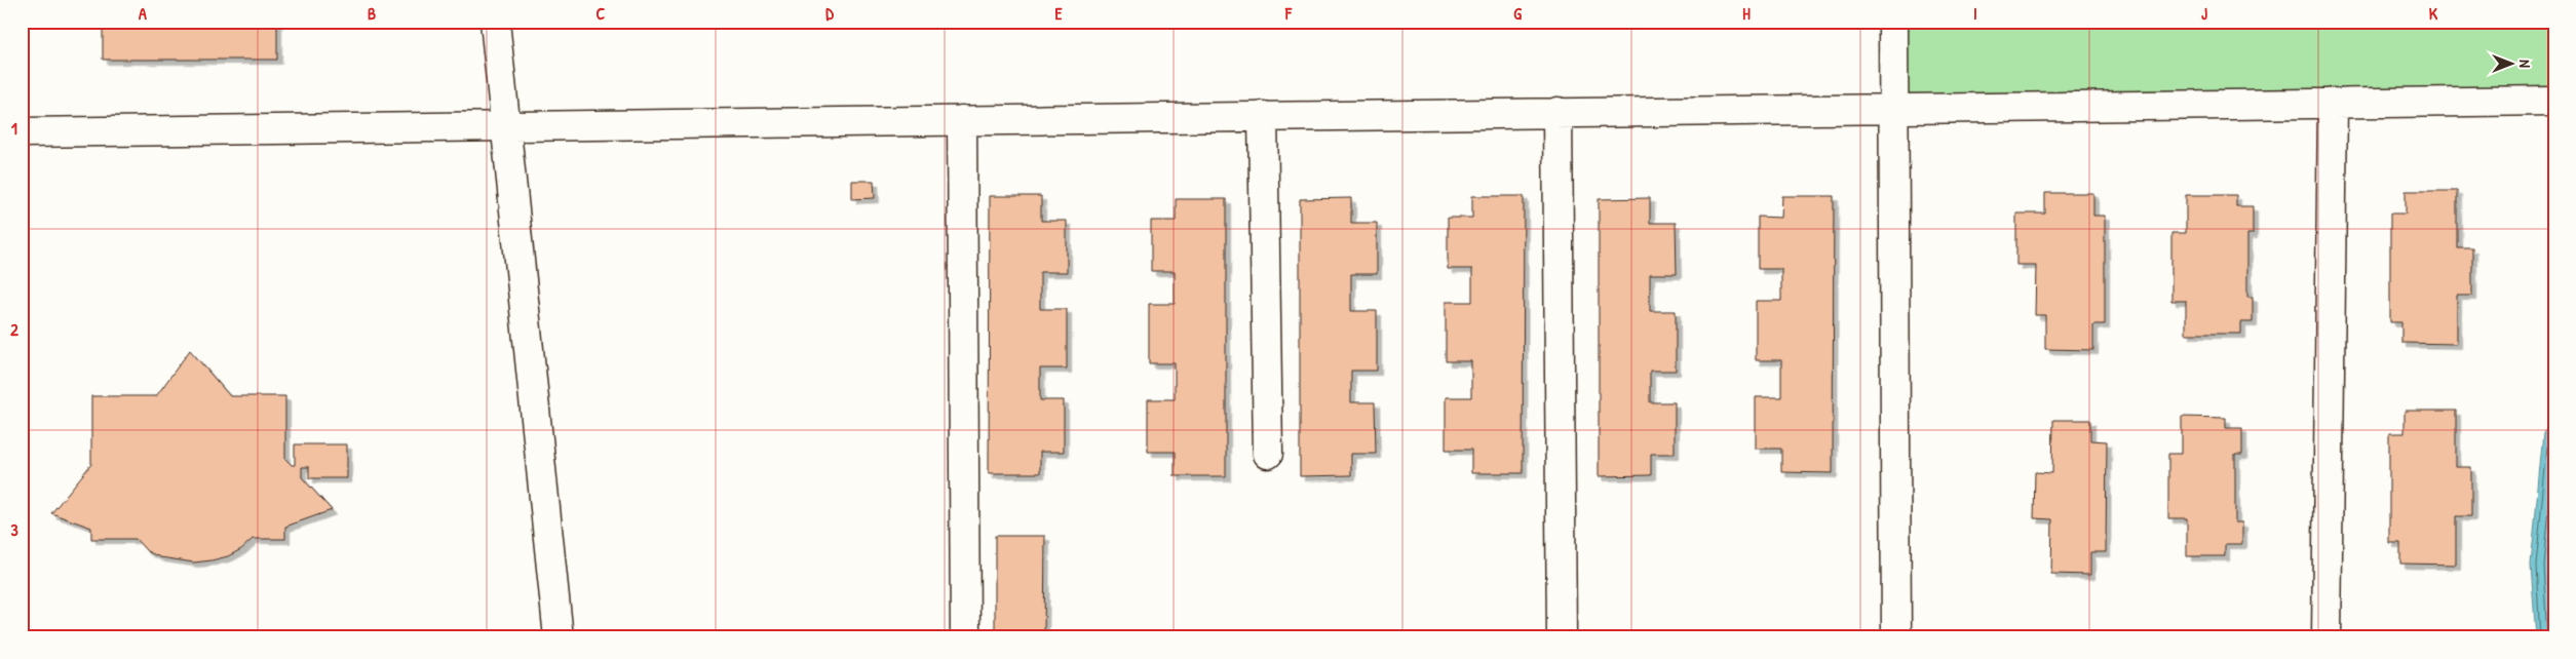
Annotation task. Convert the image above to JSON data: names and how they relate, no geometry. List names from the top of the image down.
{
  "north": "right",
  "grid": {
    "columns": [
      "A",
      "B",
      "C",
      "D",
      "E",
      "F",
      "G",
      "H",
      "I",
      "J",
      "K"
    ],
    "rows": ["1", "2", "3"]
  }
}
